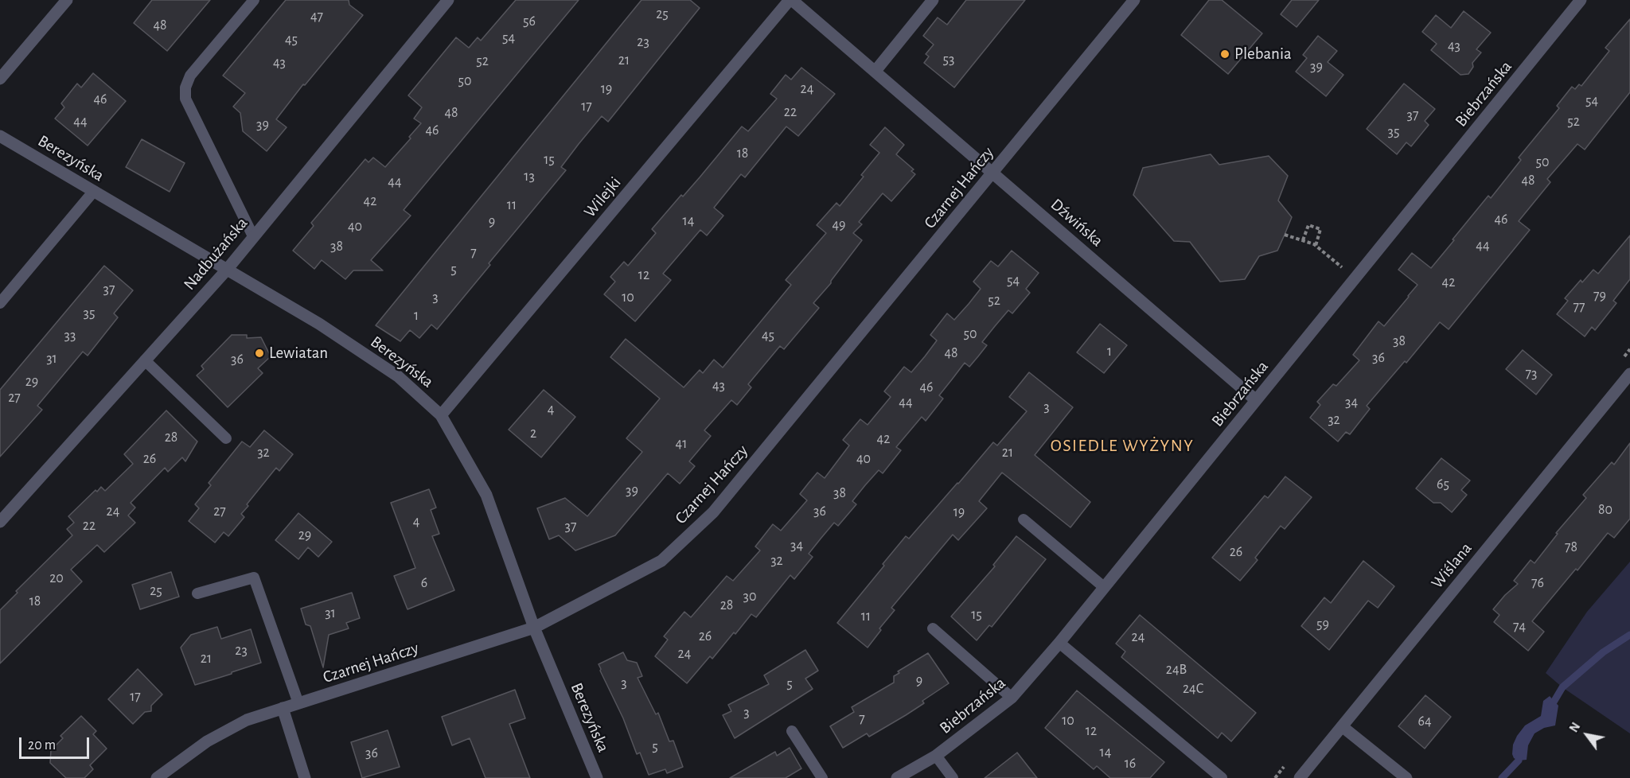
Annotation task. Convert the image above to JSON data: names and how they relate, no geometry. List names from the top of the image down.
{
  "streets": {
    "street": [
      "Biebrzańska",
      "Berezyńska",
      "Czarnej Hańczy",
      "Wilejki",
      "Dźwińska",
      "Nadbużańska",
      "Wiślana"
    ]
  },
  "crossings": [
    ["Biebrzańska", "Dźwińska"],
    ["Berezyńska", "Czarnej Hańczy"],
    ["Berezyńska", "Wilejki"],
    ["Berezyńska", "Nadbużańska"],
    ["Czarnej Hańczy", "Dźwińska"],
    ["Wilejki", "Dźwińska"]
  ],
  "districts": ["OSIEDLE WYŻYNY"],
  "places": ["Plebania", "Lewiatan"],
  "house_numbers": [
    "25",
    "47",
    "56",
    "48",
    "54",
    "45",
    "23",
    "43",
    "53",
    "21",
    "52",
    "43",
    "39",
    "50",
    "19",
    "24",
    "46",
    "54",
    "17",
    "22",
    "48",
    "37",
    "44",
    "52",
    "39",
    "46",
    "35",
    "18",
    "15",
    "50",
    "13",
    "48",
    "44",
    "42",
    "11",
    "46",
    "14",
    "9",
    "49",
    "40",
    "44",
    "38",
    "7",
    "5",
    "12",
    "54",
    "42",
    "37",
    "79",
    "3",
    "10",
    "52",
    "77",
    "35",
    "1",
    "50",
    "33",
    "45",
    "38",
    "1",
    "48",
    "36",
    "31",
    "36",
    "73",
    "29",
    "43",
    "46",
    "27",
    "44",
    "34",
    "3",
    "4",
    "32",
    "2",
    "28",
    "42",
    "41",
    "32",
    "21",
    "26",
    "40",
    "65",
    "39",
    "38",
    "80",
    "24",
    "27",
    "36",
    "19",
    "4",
    "22",
    "37",
    "29",
    "34",
    "78",
    "26",
    "32",
    "20",
    "6",
    "76",
    "25",
    "30",
    "18",
    "28",
    "31",
    "15",
    "11",
    "59",
    "74",
    "26",
    "24",
    "23",
    "24",
    "21",
    "24B",
    "9",
    "3",
    "5",
    "24C",
    "17",
    "3",
    "7",
    "10",
    "64",
    "12",
    "5",
    "14",
    "36",
    "16"
  ],
  "scale_bar": "20 m",
  "north": "top left"
}
